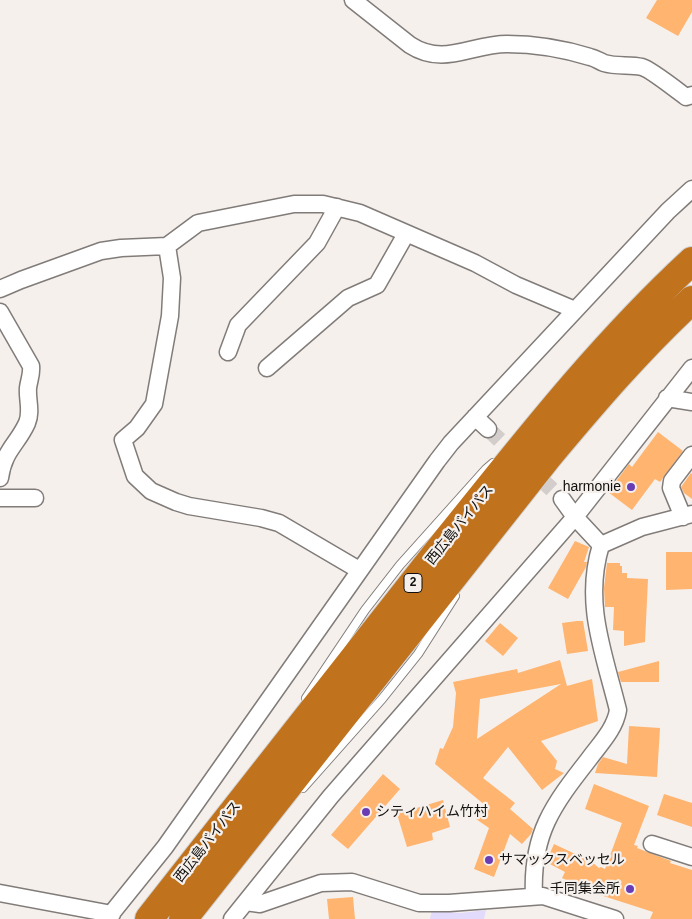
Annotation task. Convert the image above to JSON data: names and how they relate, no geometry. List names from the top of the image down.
{
  "streets": {
    "highway": ["西広島バイパス", "2"]
  },
  "crossings": [
    ["西広島バイパス", "2"]
  ],
  "places": [
    "harmonie",
    "シティハイム竹村",
    "サマックスベッセル",
    "千同集会所"
  ]
}
